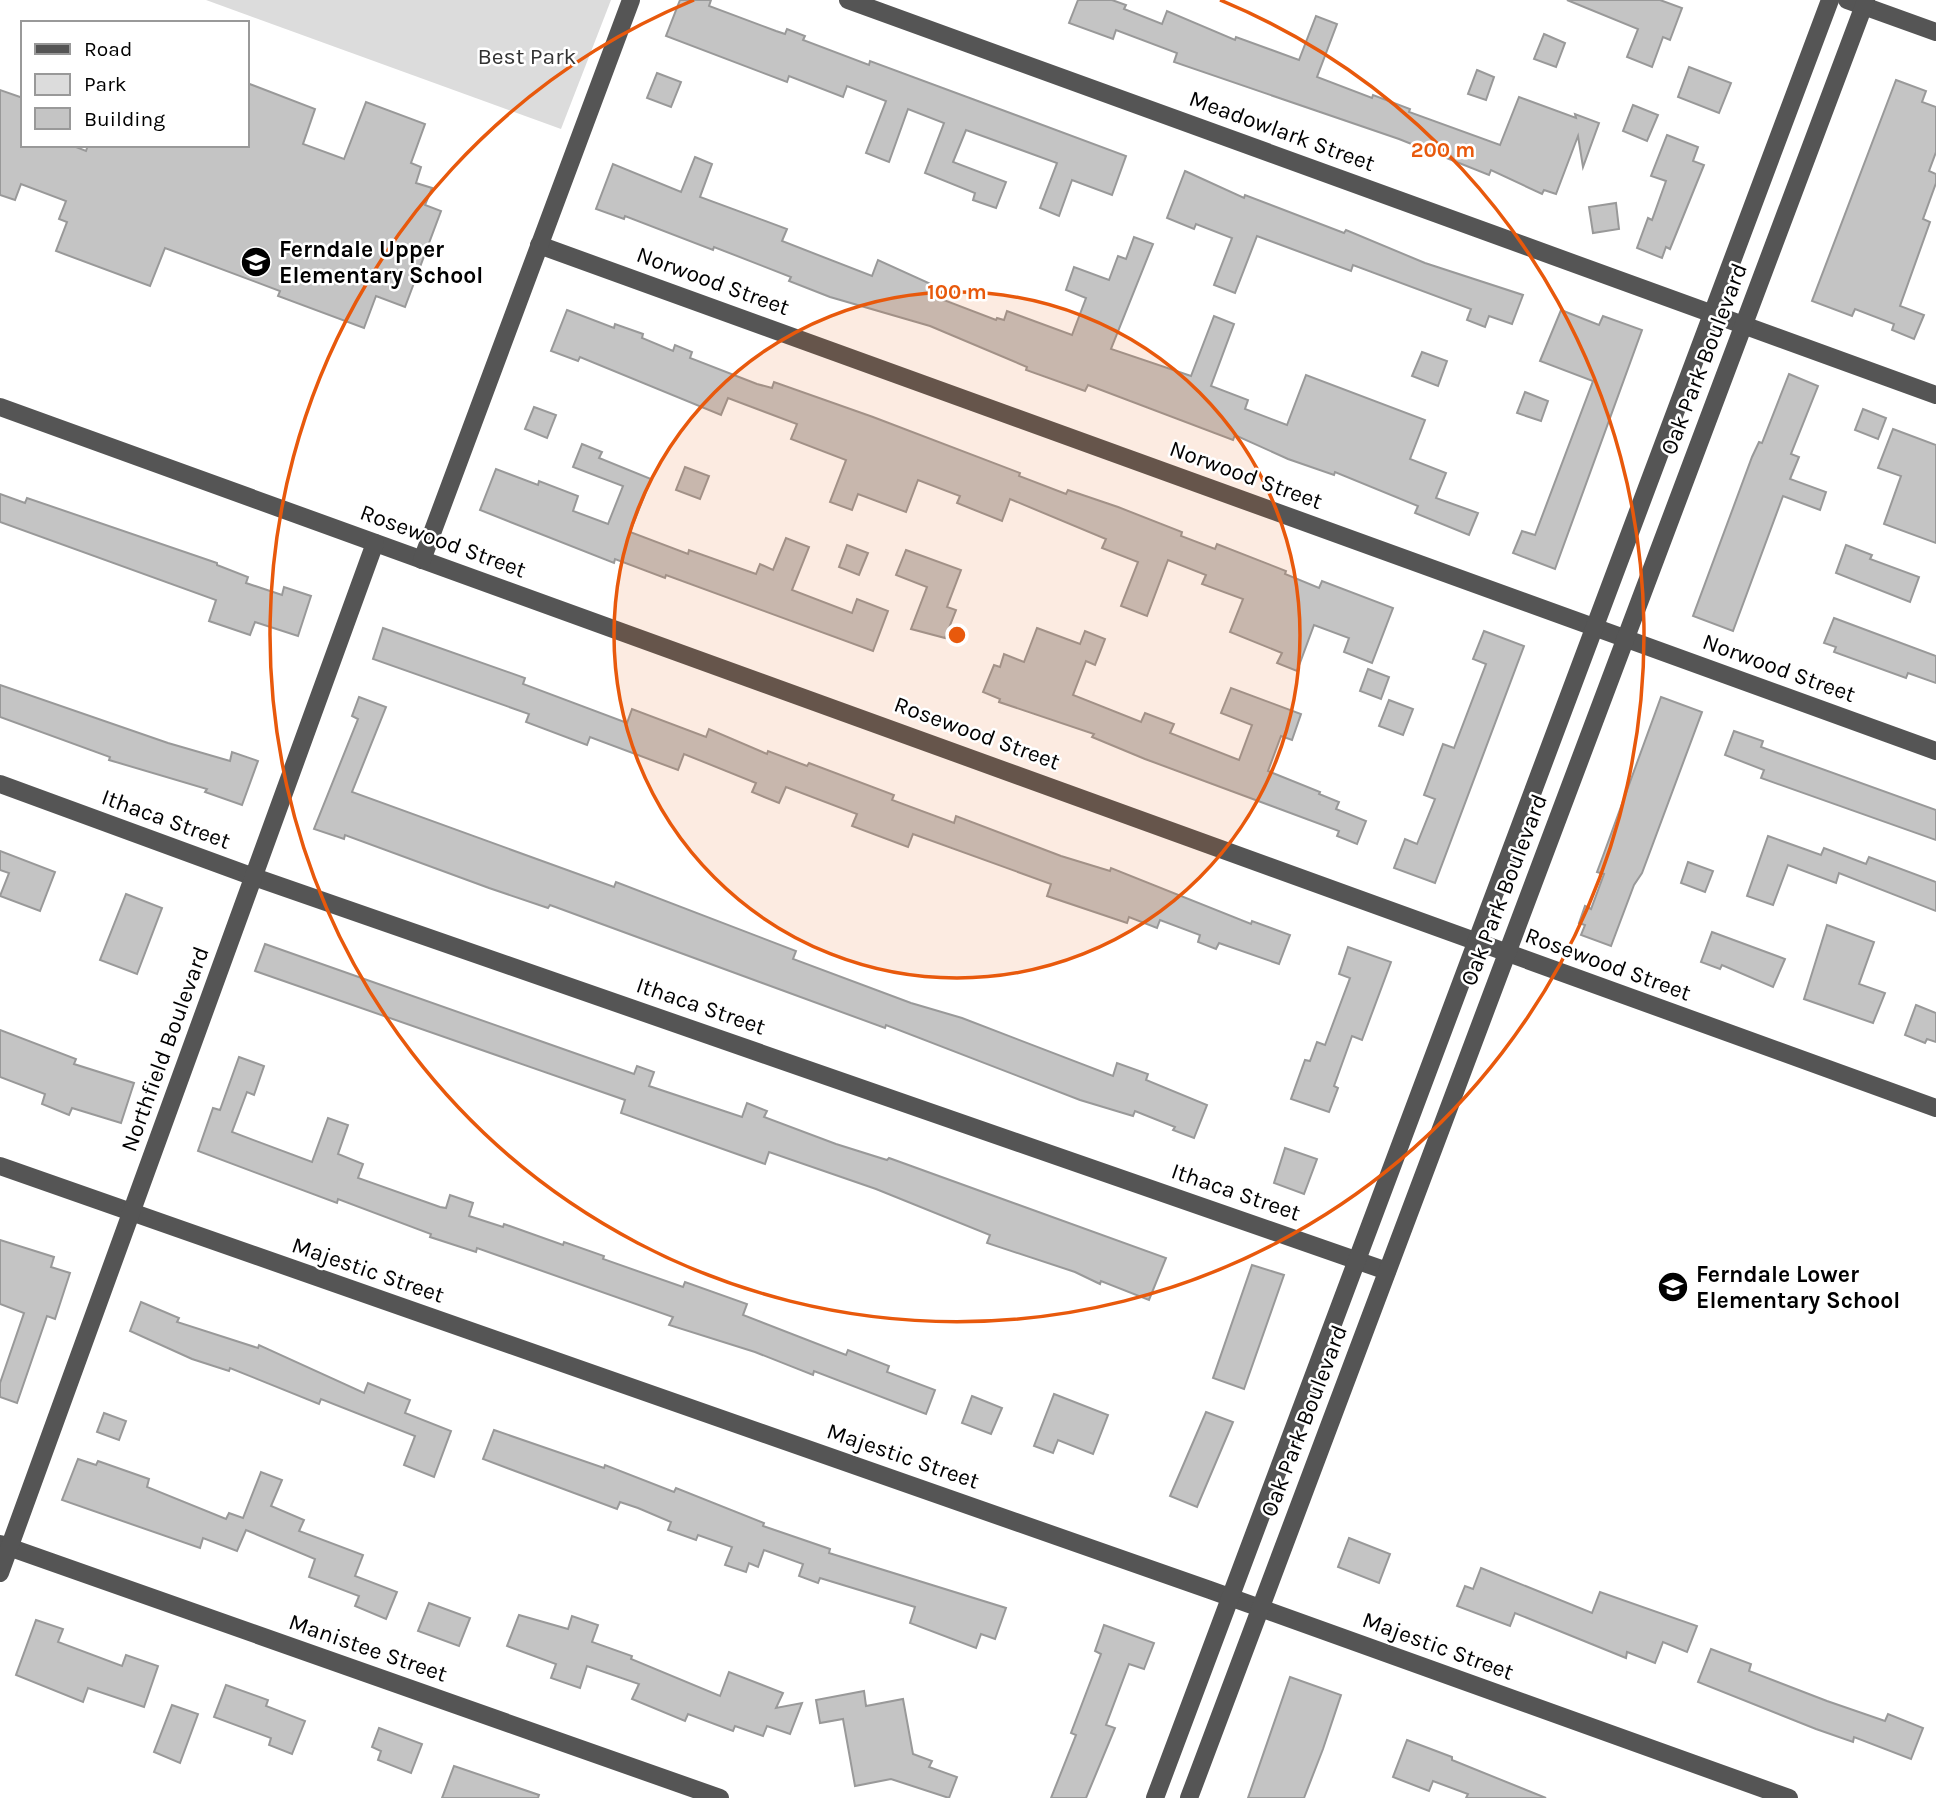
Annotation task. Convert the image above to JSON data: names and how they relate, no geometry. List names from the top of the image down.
{
  "streets": {
    "street": [
      "Meadowlark Street",
      "Norwood Street",
      "Oak Park Boulevard",
      "Rosewood Street",
      "Ithaca Street",
      "Northfield Boulevard",
      "Majestic Street",
      "Manistee Street"
    ]
  },
  "crossings": [
    ["Meadowlark Street", "Oak Park Boulevard"],
    ["Norwood Street", "Oak Park Boulevard"],
    ["Oak Park Boulevard", "Rosewood Street"],
    ["Oak Park Boulevard", "Ithaca Street"],
    ["Oak Park Boulevard", "Majestic Street"],
    ["Rosewood Street", "Northfield Boulevard"],
    ["Ithaca Street", "Northfield Boulevard"],
    ["Northfield Boulevard", "Majestic Street"],
    ["Northfield Boulevard", "Manistee Street"]
  ],
  "parks": ["Best Park"],
  "places": {
    "school or university": ["Ferndale Upper Elementary School", "Ferndale Lower Elementary School"]
  },
  "legend": ["Road", "Park", "Building"],
  "rings": ["200 m", "100 m"]
}
